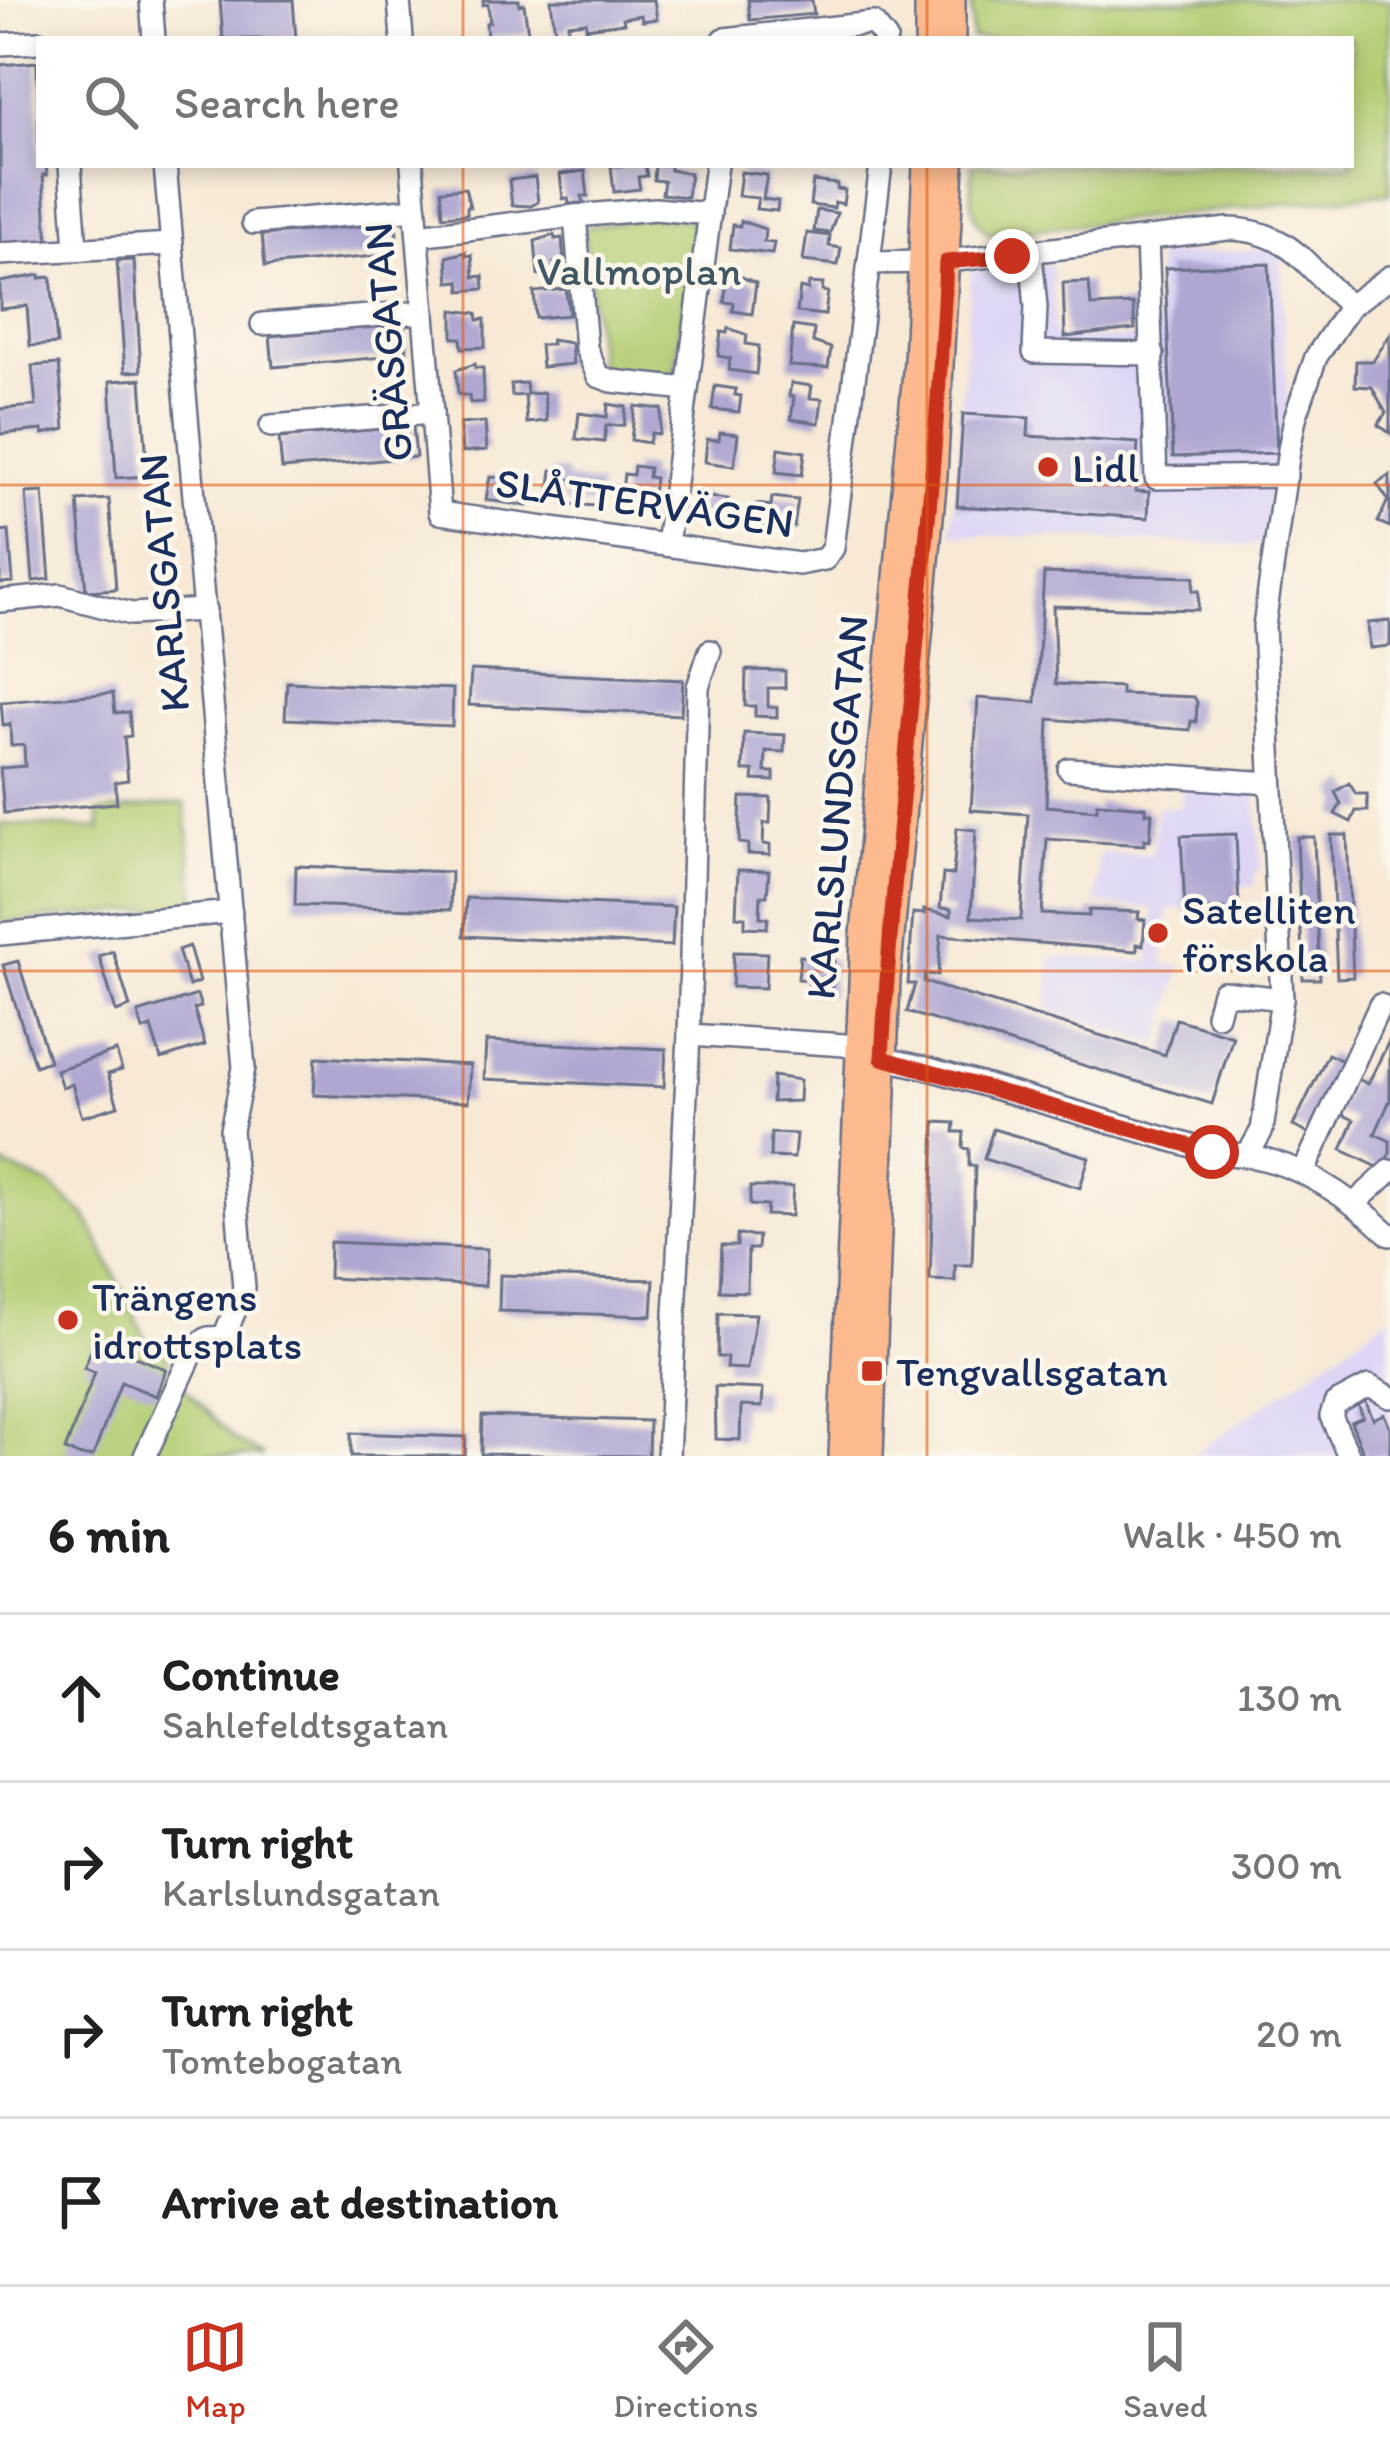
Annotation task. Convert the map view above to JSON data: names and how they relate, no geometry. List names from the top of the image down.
{
  "streets": {
    "main road": ["KARLSLUNDSGATAN"],
    "street": ["GRÄSGATAN", "SLÅTTERVÄGEN", "KARLSGATAN"]
  },
  "crossings": [
    ["GRÄSGATAN", "SLÅTTERVÄGEN"]
  ],
  "parks": ["Vallmoplan"],
  "places": {
    "other": ["Lidl", "Satelliten förskola", "Trängens idrottsplats"],
    "transit": ["Tengvallsgatan"]
  },
  "page": {
    "search": "Search here",
    "heading": ["6 min", "Walk · 450 m"],
    "list": [
      ["Continue", "Sahlefeldtsgatan", "130 m"],
      ["Turn right", "Karlslundsgatan", "300 m"],
      ["Turn right", "Tomtebogatan", "20 m"],
      "Arrive at destination"
    ],
    "nav": ["Map", "Directions", "Saved"]
  }
}
